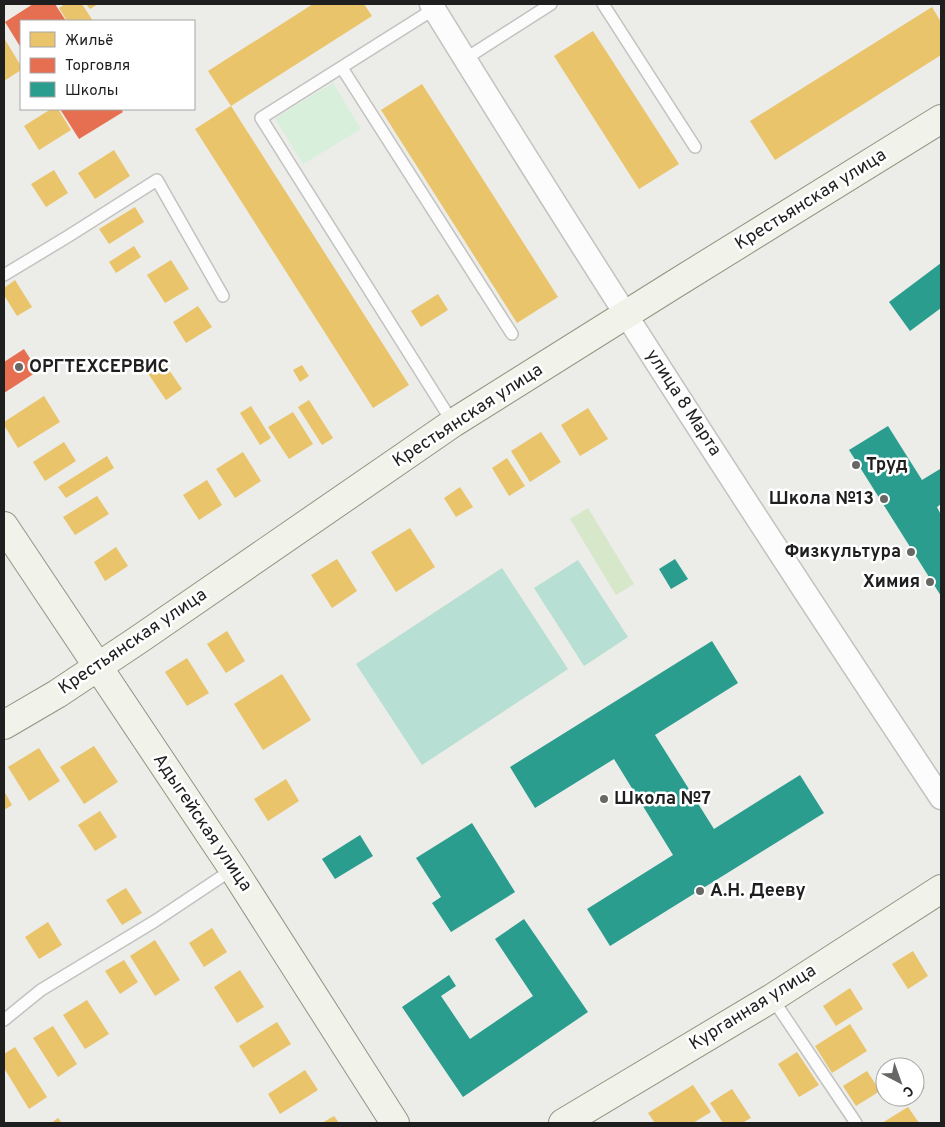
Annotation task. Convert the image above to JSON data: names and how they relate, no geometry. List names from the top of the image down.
{
  "streets": {
    "street": [
      "Крестьянская улица",
      "улица 8 Марта",
      "Адыгейская улица",
      "Курганная улица"
    ]
  },
  "crossings": [
    ["Крестьянская улица", "улица 8 Марта"],
    ["Крестьянская улица", "Адыгейская улица"]
  ],
  "places": [
    "ОРГТЕХСЕРВИС",
    "Труд",
    "Школа №13",
    "Физкультура",
    "Химия",
    "Школа №7",
    "А.Н. Дееву"
  ],
  "legend": ["Жильё", "Торговля", "Школы"],
  "north": "bottom right"
}
